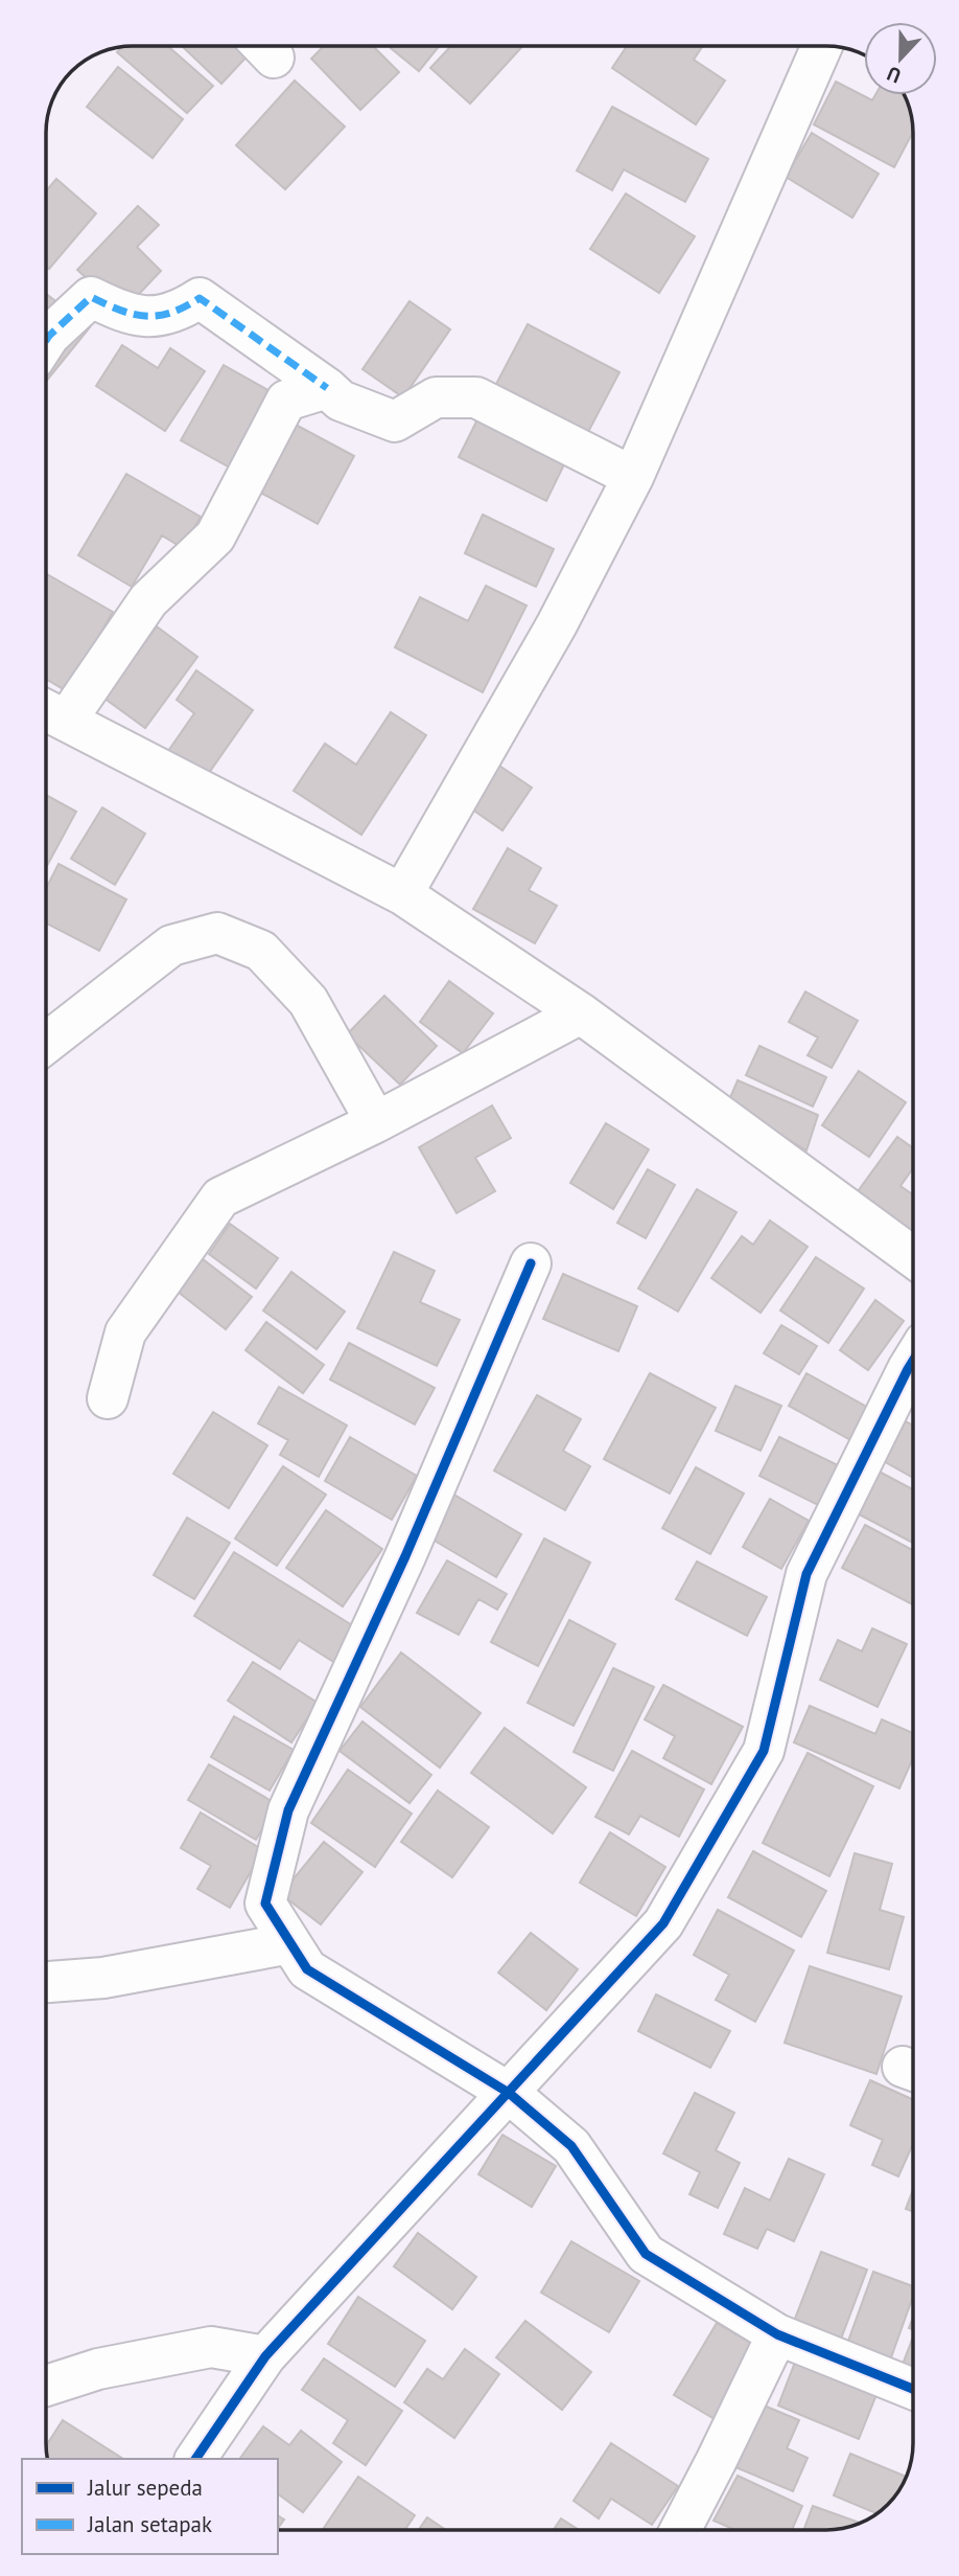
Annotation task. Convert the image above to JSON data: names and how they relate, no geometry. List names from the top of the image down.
{
  "legend": ["Jalur sepeda", "Jalan setapak"],
  "north": "bottom"
}
